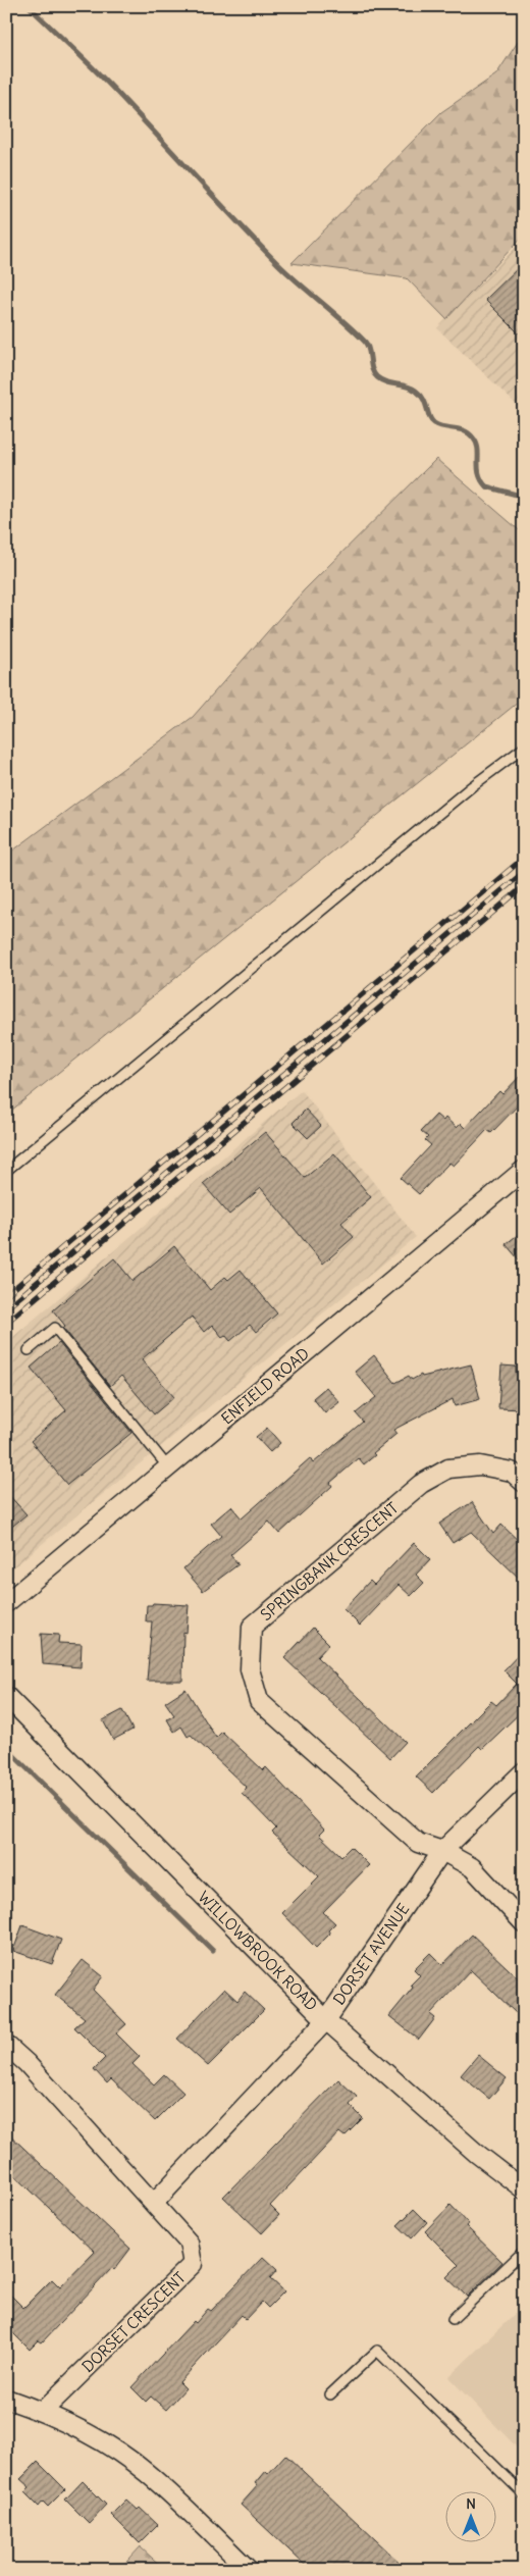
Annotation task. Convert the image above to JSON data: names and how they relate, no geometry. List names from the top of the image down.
{
  "streets": {
    "street": [
      "ENFIELD ROAD",
      "SPRINGBANK CRESCENT",
      "WILLOWBROOK ROAD",
      "DORSET AVENUE",
      "DORSET CRESCENT"
    ]
  },
  "crossings": [
    ["SPRINGBANK CRESCENT", "DORSET AVENUE"],
    ["WILLOWBROOK ROAD", "DORSET AVENUE"],
    ["DORSET AVENUE", "DORSET CRESCENT"]
  ],
  "north": "top"
}
